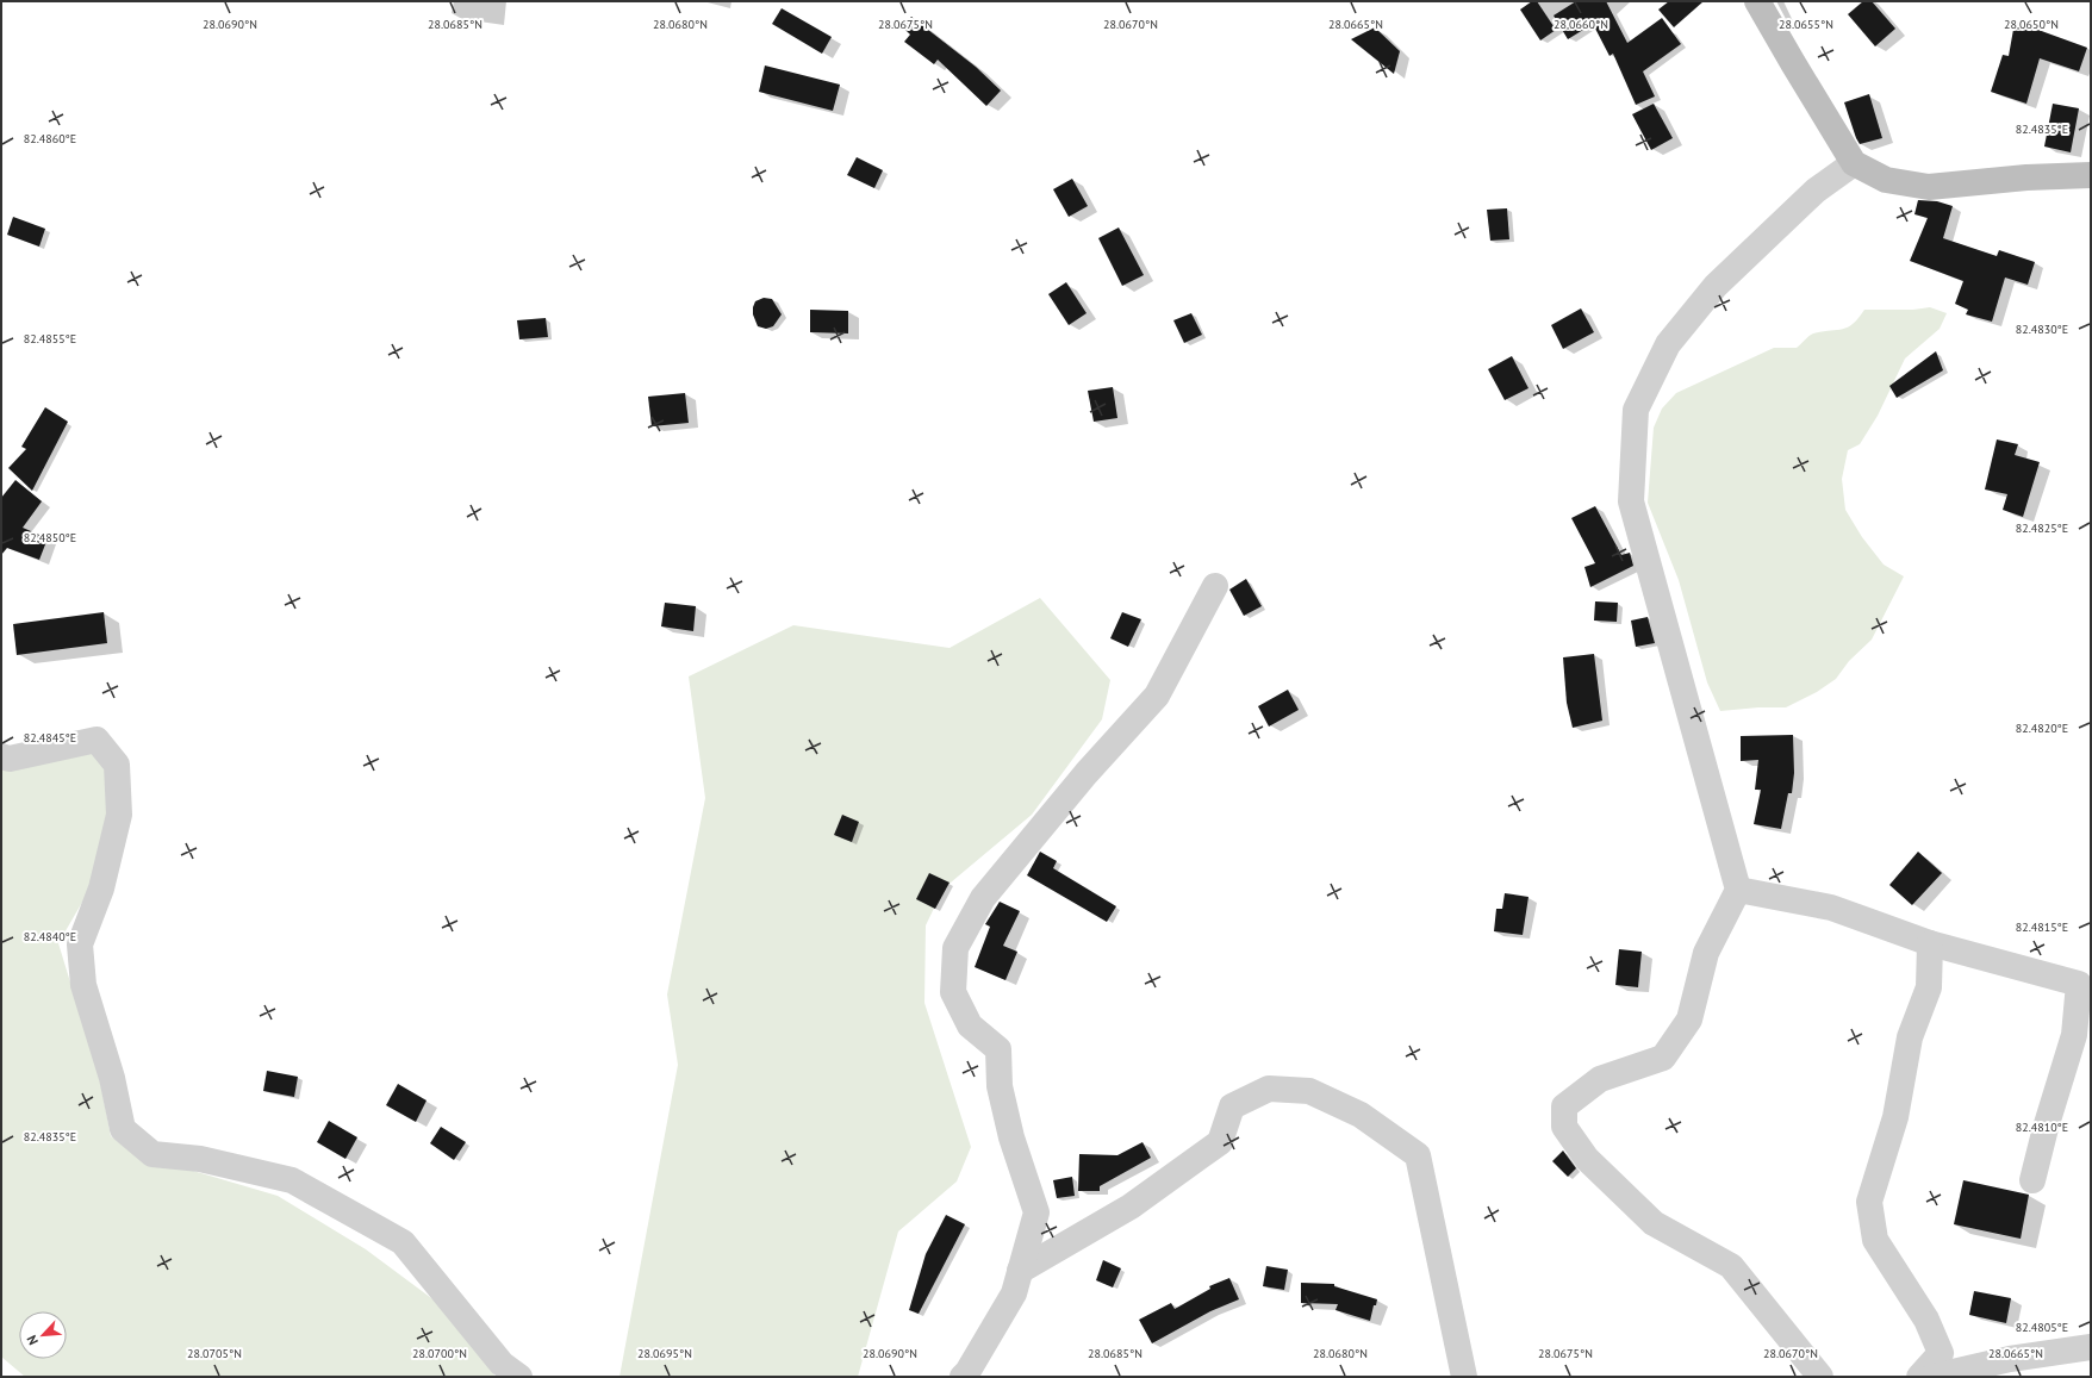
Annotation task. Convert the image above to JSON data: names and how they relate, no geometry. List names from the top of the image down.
{
  "north": "bottom left",
  "coordinates": [
    "28.0690°N",
    "28.0685°N",
    "28.0680°N",
    "28.0675°N",
    "28.0670°N",
    "28.0665°N",
    "28.0660°N",
    "28.0655°N",
    "28.0650°N",
    "82.4835°E",
    "82.4860°E",
    "82.4830°E",
    "82.4855°E",
    "82.4825°E",
    "82.4850°E",
    "82.4820°E",
    "82.4845°E",
    "82.4815°E",
    "82.4840°E",
    "82.4810°E",
    "82.4805°E",
    "28.0705°N",
    "28.0700°N",
    "28.0695°N"
  ]
}
